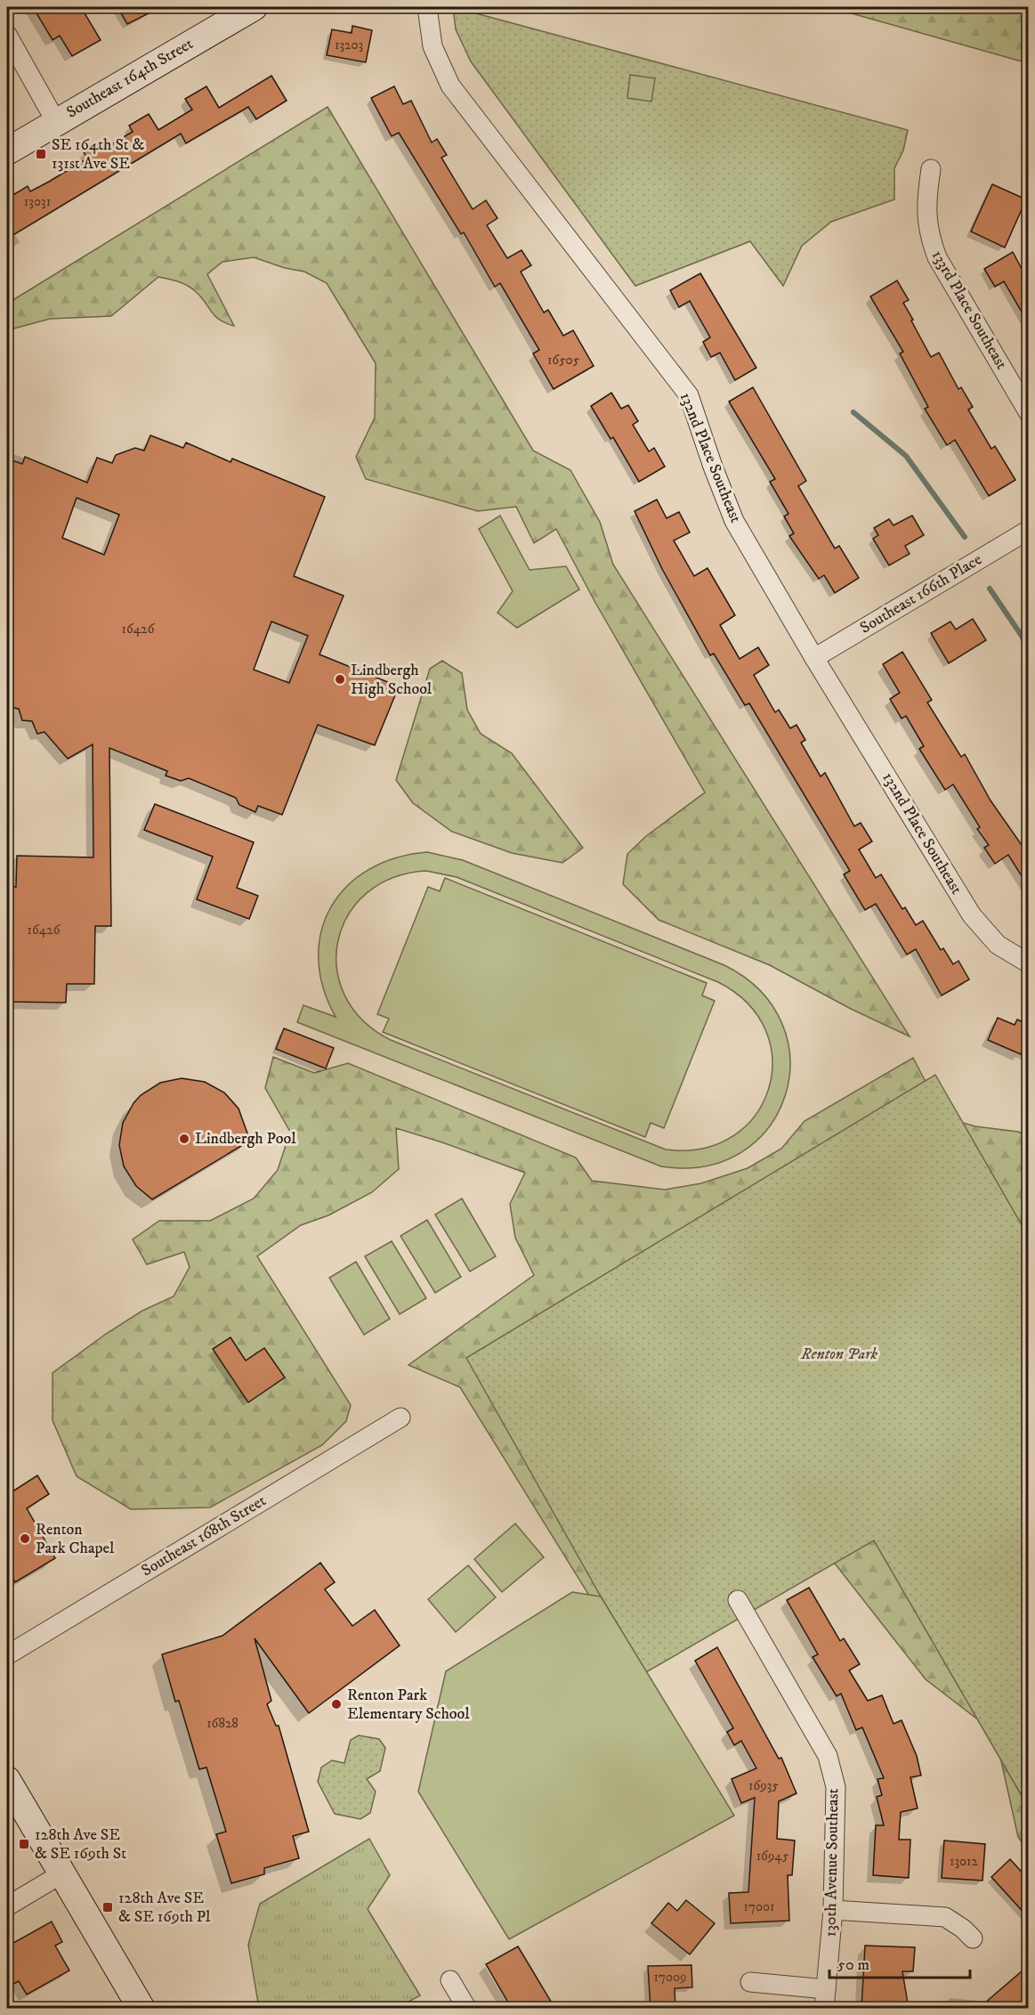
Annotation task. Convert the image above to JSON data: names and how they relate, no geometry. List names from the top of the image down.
{
  "streets": {
    "street": [
      "Southeast 164th Street",
      "133rd Place Southeast",
      "132nd Place Southeast",
      "Southeast 166th Place",
      "Southeast 168th Street",
      "130th Avenue Southeast"
    ]
  },
  "crossings": [
    ["132nd Place Southeast", "Southeast 166th Place"]
  ],
  "parks": ["Renton Park"],
  "places": {
    "transit": ["SE 164th St & 131st Ave SE", "128th Ave SE & SE 169th St", "128th Ave SE & SE 169th Pl"],
    "other": [
      "Lindbergh High School",
      "Lindbergh Pool",
      "Renton Park Chapel",
      "Renton Park Elementary School"
    ]
  },
  "house_numbers": [
    "13203",
    "13031",
    "16505",
    "16426",
    "16426",
    "16828",
    "16935",
    "16945",
    "13012",
    "17001",
    "17009"
  ],
  "scale_bar": "50 m"
}
